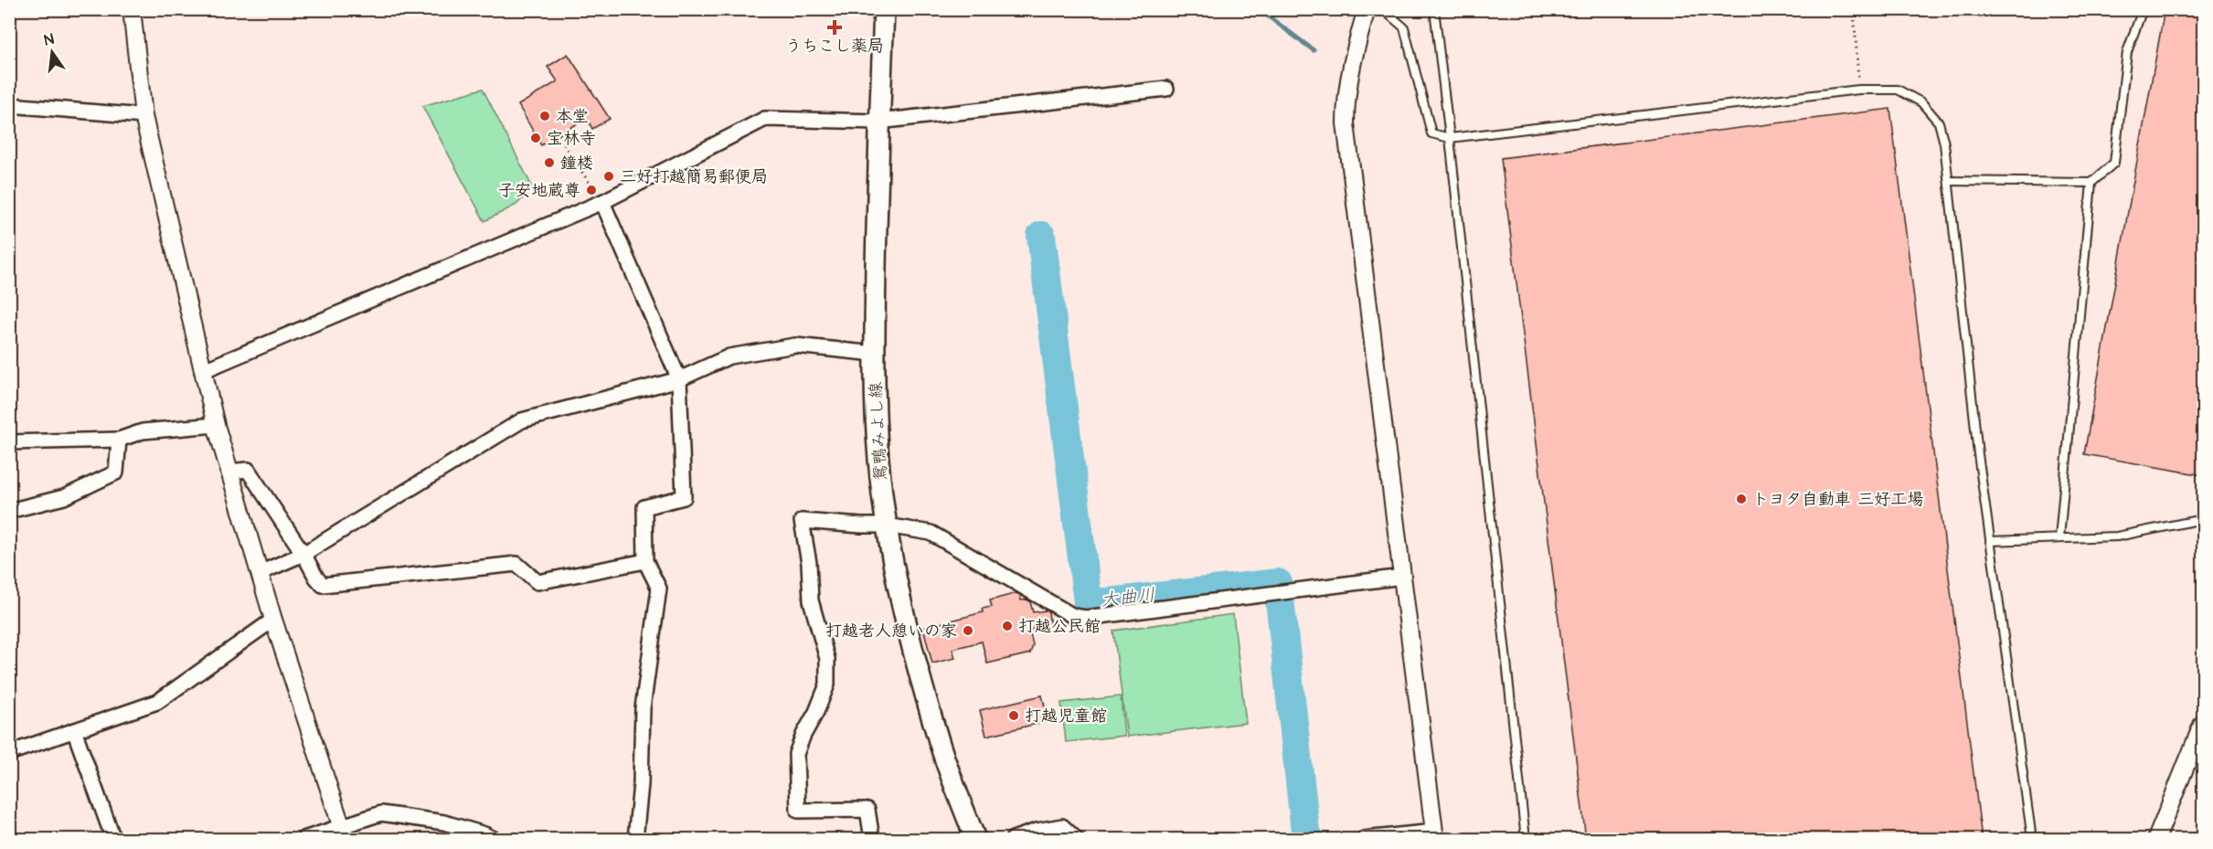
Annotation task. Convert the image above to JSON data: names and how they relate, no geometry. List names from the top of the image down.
{
  "streets": {
    "main road": ["鴛鴨みよし線"]
  },
  "water": ["大曲川"],
  "places": {
    "health": ["うちこし薬局"],
    "other": [
      "本堂",
      "宝林寺",
      "鐘楼",
      "三好打越簡易郵便局",
      "子安地蔵尊",
      "トヨタ自動車 三好工場",
      "打越公民館",
      "打越老人憩いの家",
      "打越児童館"
    ]
  },
  "north": "top"
}
